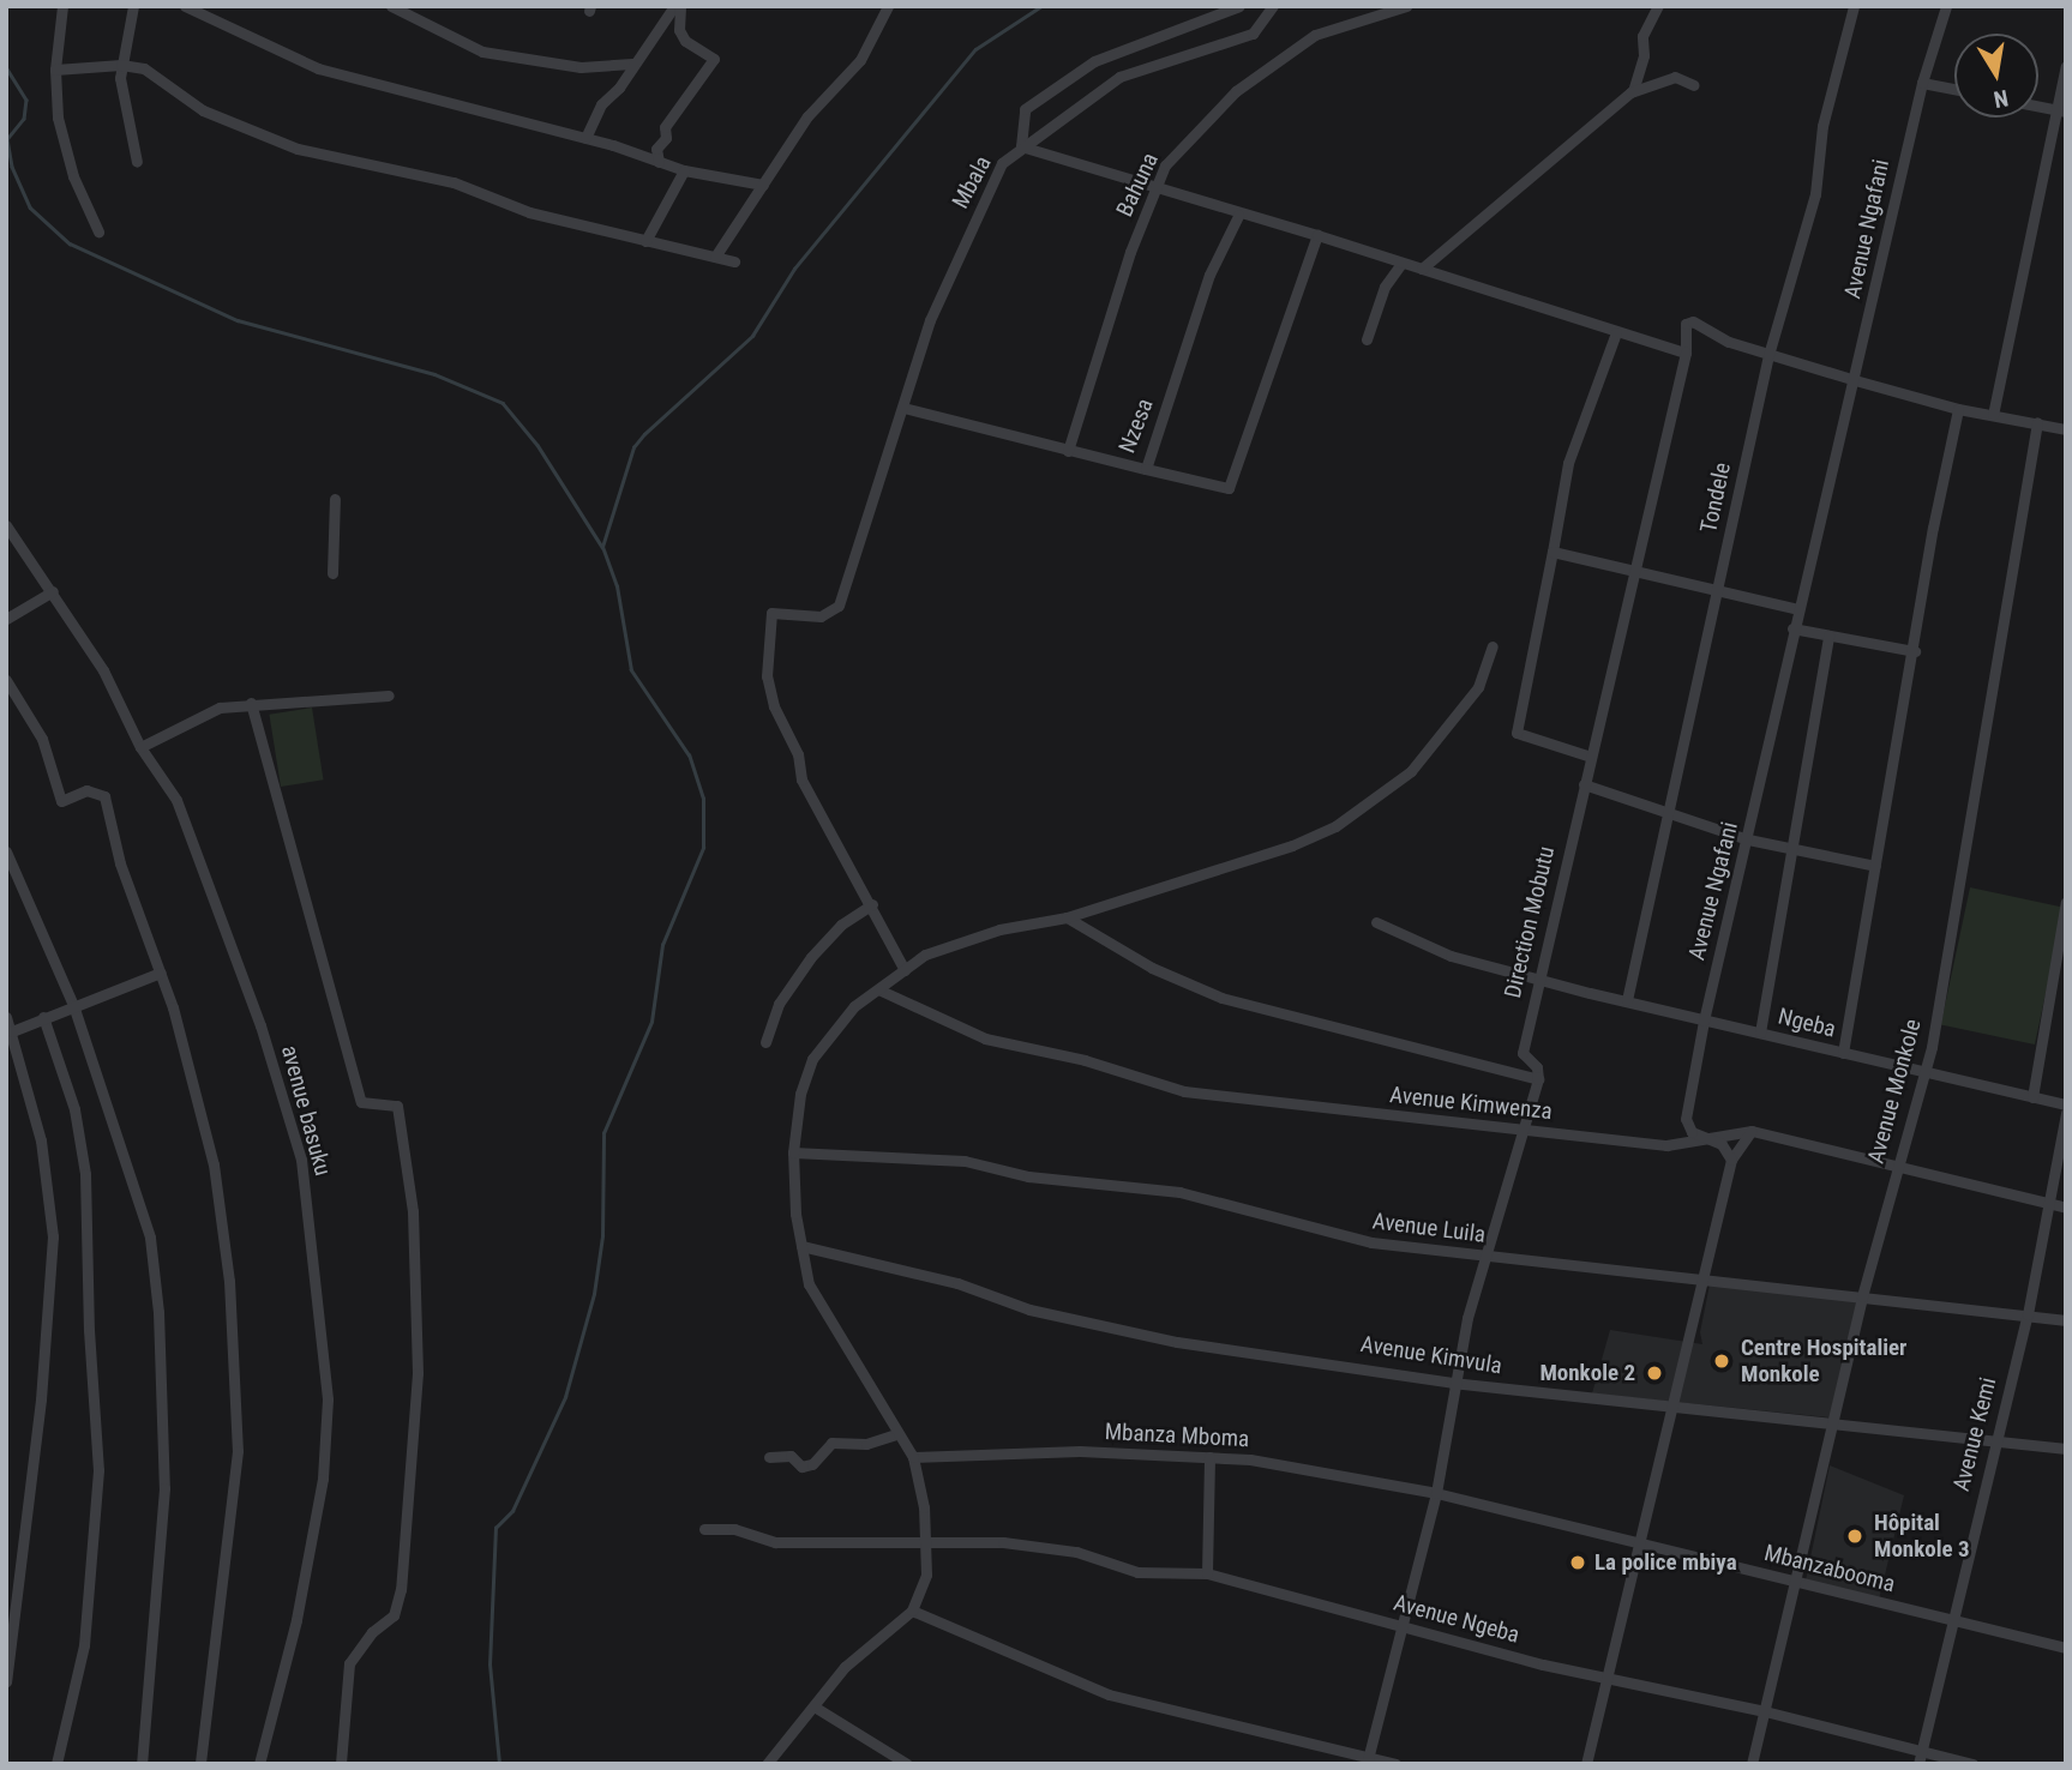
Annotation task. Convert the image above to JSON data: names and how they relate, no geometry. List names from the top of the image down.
{
  "streets": {
    "street": [
      "Mbala",
      "Bahuna",
      "Avenue Ngafani",
      "Nzesa",
      "Tondele",
      "Direction Mobutu",
      "Ngeba",
      "Avenue Monkole",
      "Avenue Kimwenza",
      "avenue basuku",
      "Avenue Luila",
      "Avenue Kimvula",
      "Avenue Kemi",
      "Mbanza Mboma",
      "Mbanzabooma",
      "Avenue Ngeba"
    ]
  },
  "crossings": [
    ["Mbala", "Nzesa"],
    ["Bahuna", "Nzesa"],
    ["Avenue Ngafani", "Ngeba"],
    ["Avenue Ngafani", "Avenue Kimwenza"],
    ["Tondele", "Direction Mobutu"],
    ["Tondele", "Ngeba"],
    ["Direction Mobutu", "Ngeba"],
    ["Ngeba", "Avenue Monkole"],
    ["Avenue Monkole", "Avenue Kimwenza"],
    ["Avenue Monkole", "Avenue Luila"],
    ["Avenue Monkole", "Avenue Kimvula"],
    ["Avenue Monkole", "Mbanzabooma"],
    ["Avenue Monkole", "Avenue Ngeba"],
    ["Avenue Kimwenza", "Avenue Kemi"],
    ["Avenue Luila", "Avenue Kemi"],
    ["Avenue Kimvula", "Avenue Kemi"],
    ["Avenue Kemi", "Mbanzabooma"],
    ["Avenue Kemi", "Avenue Ngeba"],
    ["Mbanza Mboma", "Mbanzabooma"]
  ],
  "places": [
    "Centre Hospitalier Monkole",
    "Monkole 2",
    "Hôpital Monkole 3",
    "La police mbiya"
  ],
  "north": "bottom"
}
